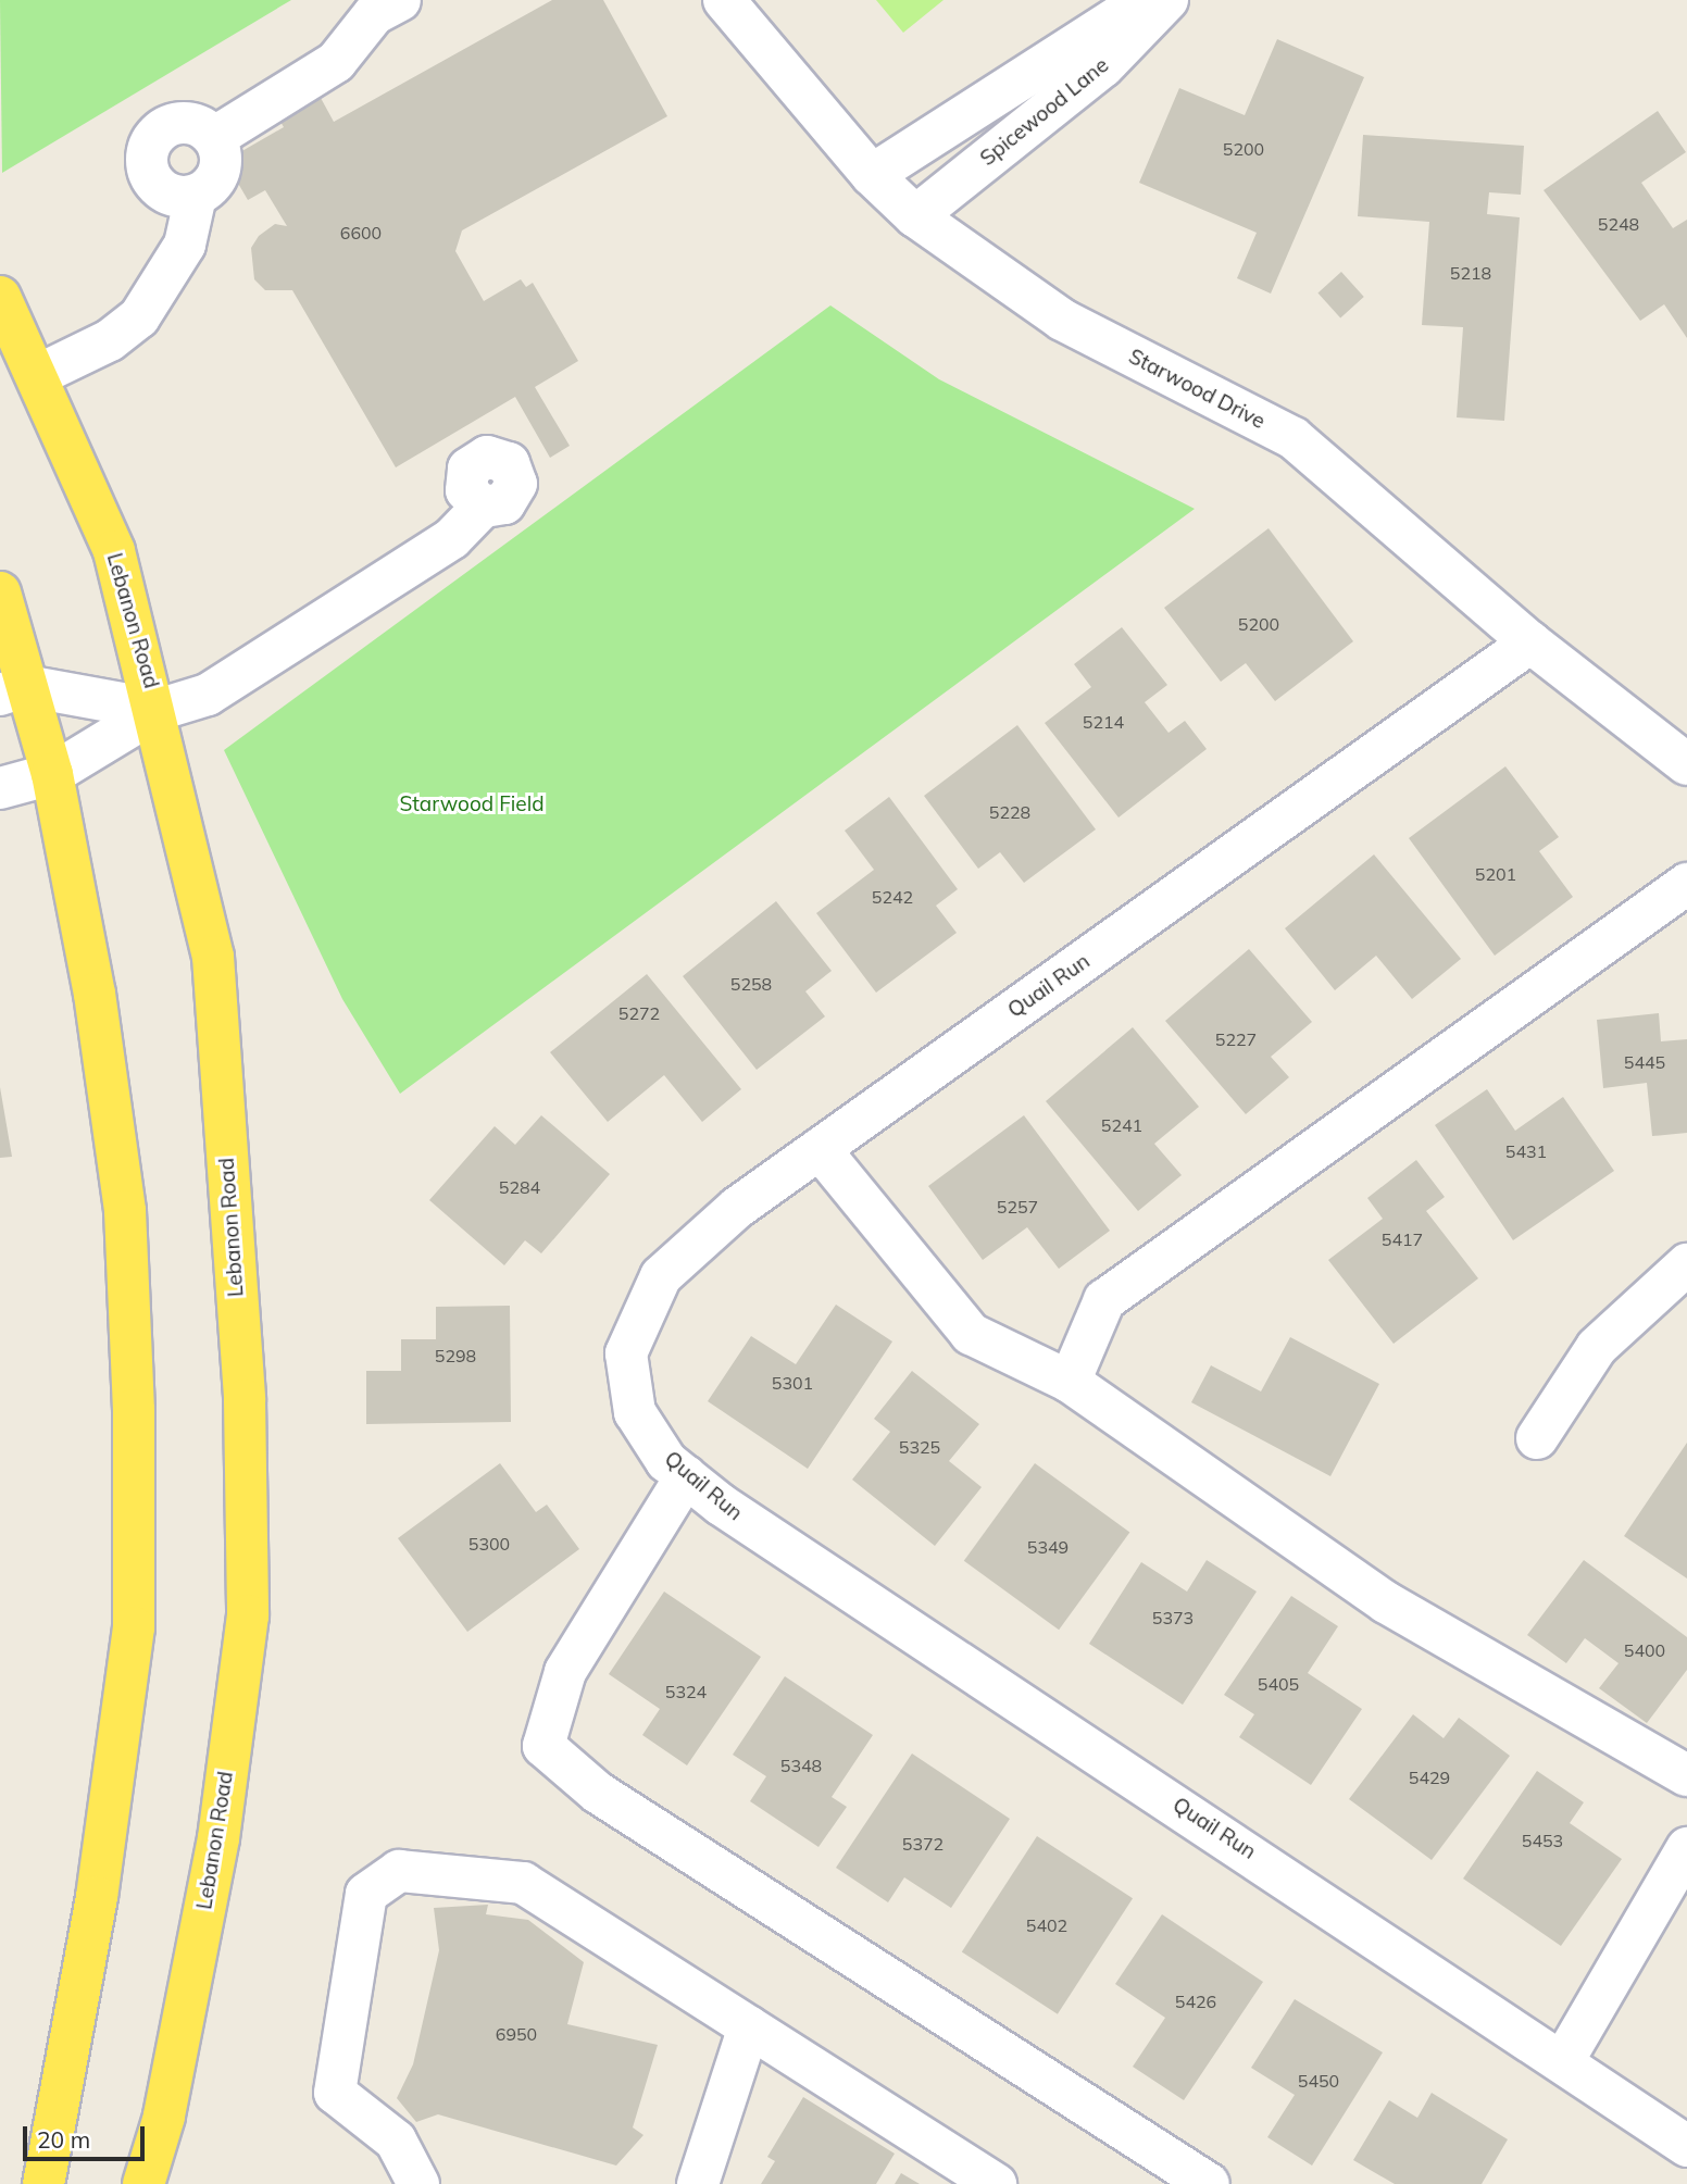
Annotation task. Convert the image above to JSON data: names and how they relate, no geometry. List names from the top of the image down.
{
  "streets": {
    "main road": ["Lebanon Road"],
    "street": ["Spicewood Lane", "Starwood Drive", "Quail Run"]
  },
  "crossings": [
    ["Spicewood Lane", "Starwood Drive"],
    ["Starwood Drive", "Quail Run"]
  ],
  "parks": ["Starwood Field"],
  "house_numbers": [
    "5200",
    "5248",
    "6600",
    "5218",
    "5200",
    "5214",
    "5228",
    "5201",
    "5242",
    "5258",
    "5272",
    "5227",
    "5445",
    "5241",
    "5431",
    "5284",
    "5257",
    "5417",
    "5298",
    "5301",
    "5325",
    "5300",
    "5349",
    "5373",
    "5400",
    "5405",
    "5324",
    "5348",
    "5429",
    "5453",
    "5372",
    "5402",
    "5426",
    "6950",
    "5450"
  ],
  "scale_bar": "20 m"
}
